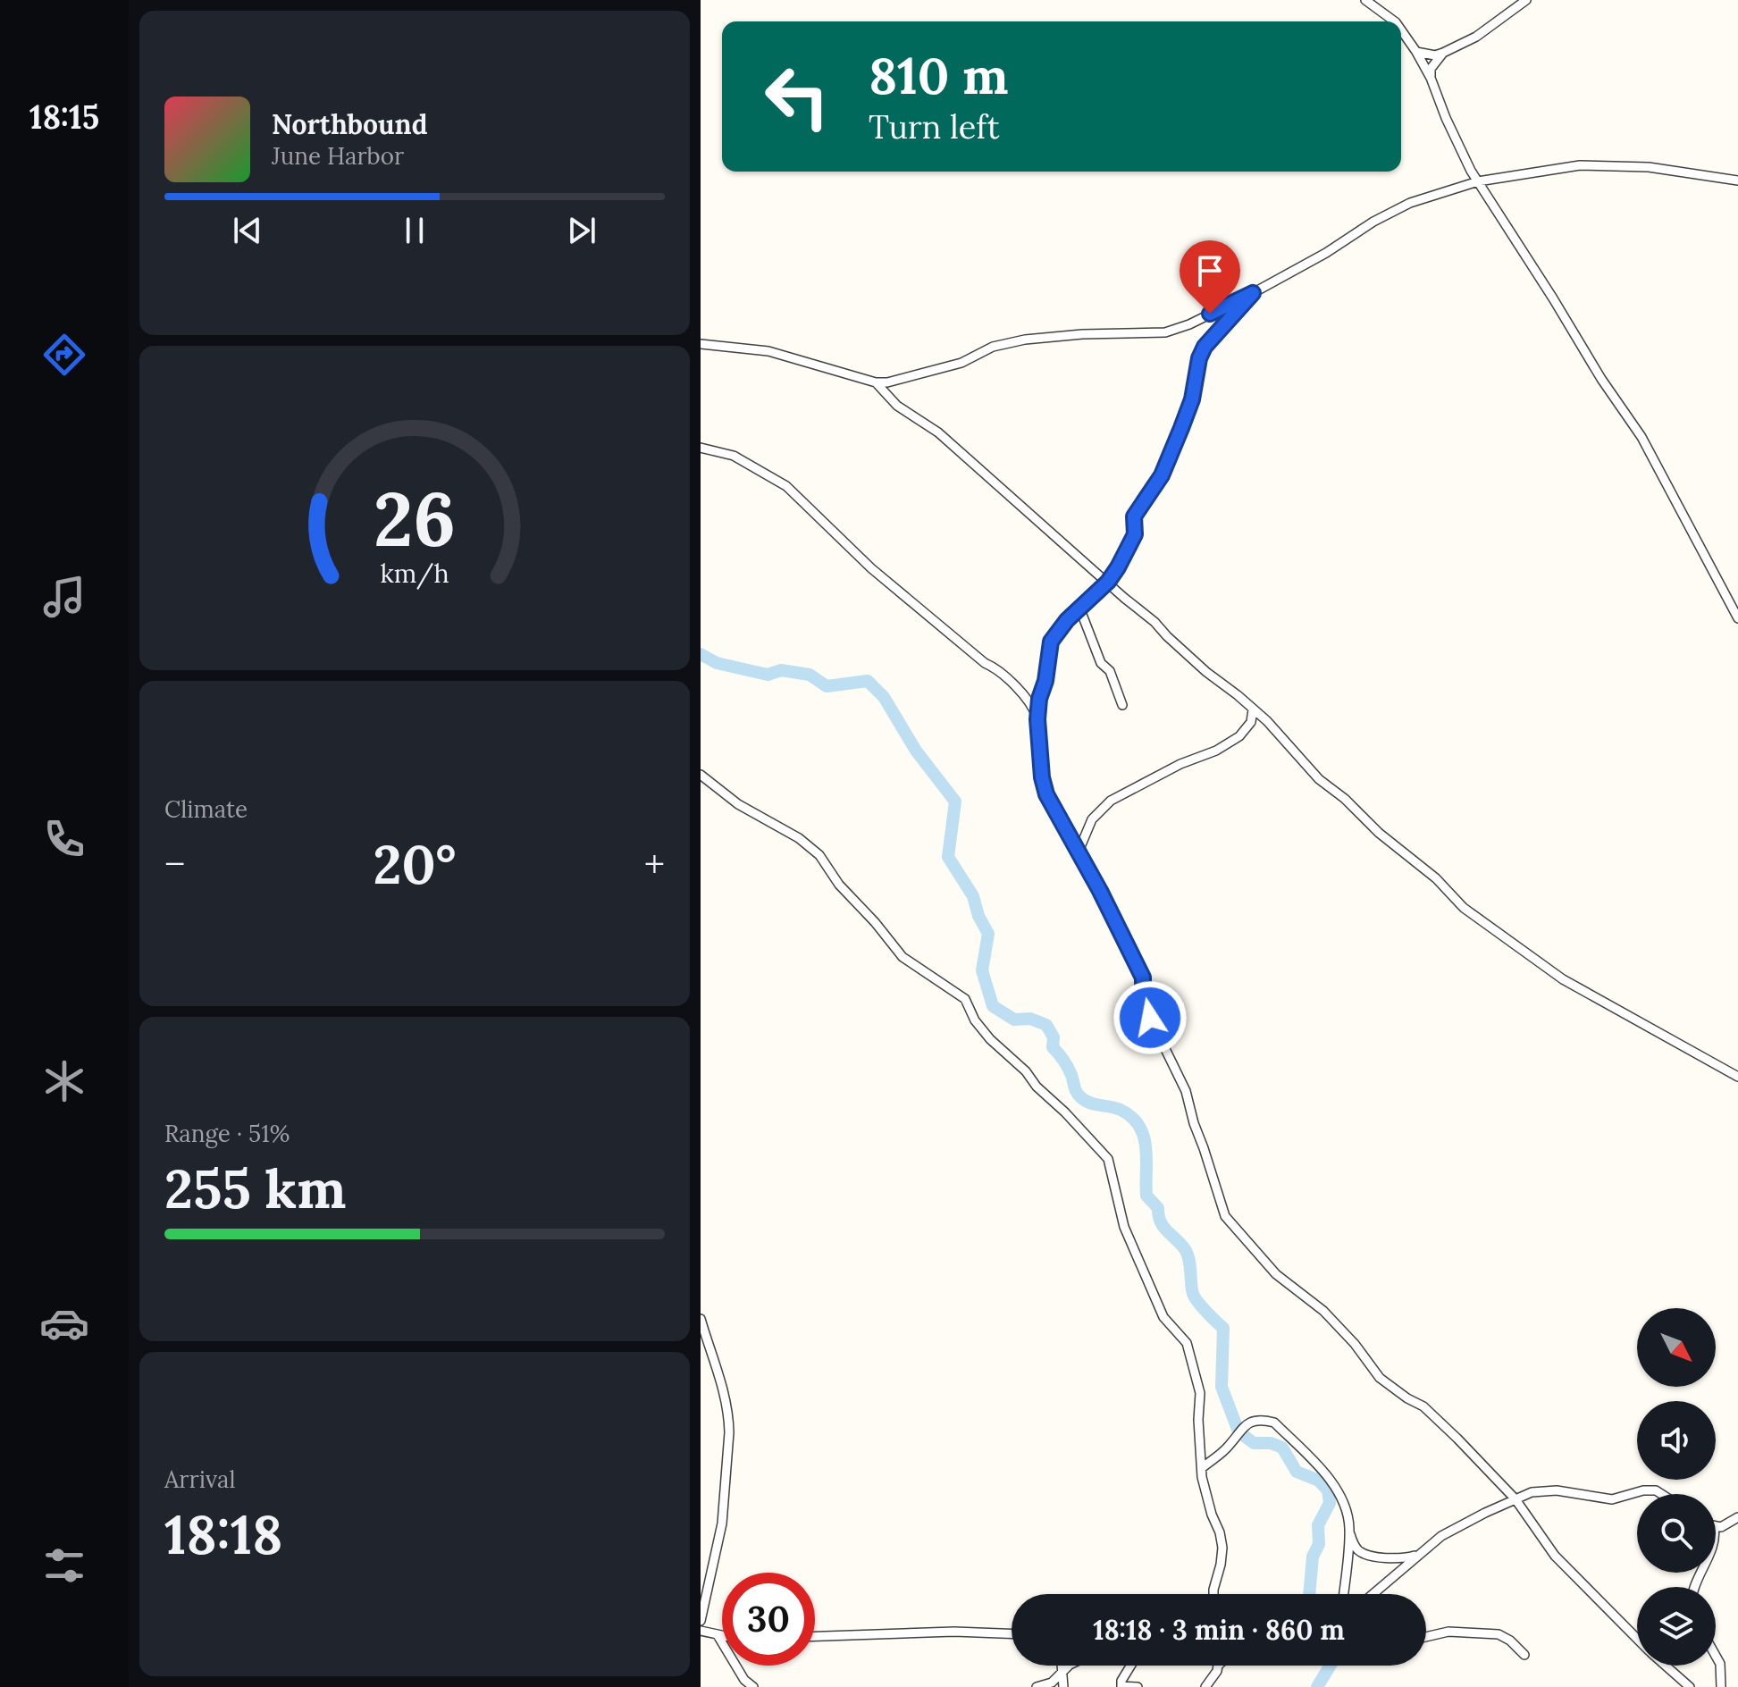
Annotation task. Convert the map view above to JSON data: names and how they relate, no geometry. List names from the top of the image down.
{
  "north": "bottom right",
  "page": {
    "tabs": "18:15",
    "turn": ["810 m", "Turn left"],
    "song": ["Northbound", "June Harbor"],
    "tile": [
      "Climate",
      ["Range · 51%", "255 km"],
      ["Arrival", "18:18"]
    ],
    "heat": ["−", "20°", "+"],
    "limit": "30",
    "trip": "18:18 · 3 min · 860 m",
    "gauge": ["26", "km/h"]
  }
}
